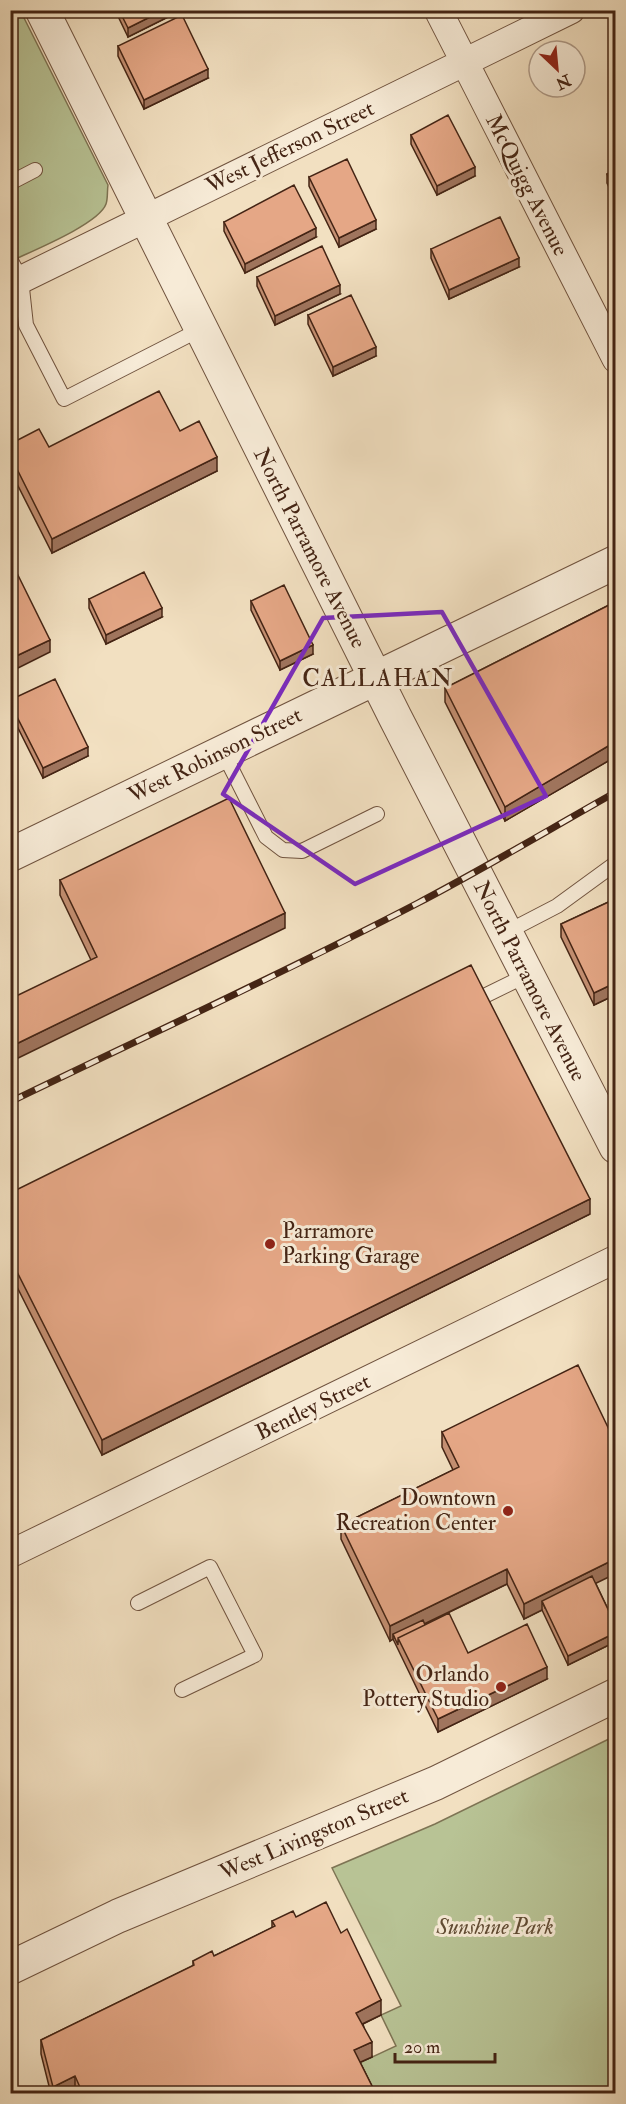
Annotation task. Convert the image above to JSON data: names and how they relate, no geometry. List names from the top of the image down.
{
  "streets": {
    "street": [
      "West Jefferson Street",
      "McQuigg Avenue",
      "North Parramore Avenue",
      "West Robinson Street",
      "Bentley Street",
      "West Livingston Street"
    ]
  },
  "crossings": [
    ["West Jefferson Street", "McQuigg Avenue"],
    ["West Jefferson Street", "North Parramore Avenue"],
    ["North Parramore Avenue", "West Robinson Street"]
  ],
  "districts": ["CALLAHAN"],
  "parks": ["Sunshine Park"],
  "places": ["Parramore Parking Garage", "Downtown Recreation Center", "Orlando Pottery Studio"],
  "scale_bar": "20 m",
  "north": "bottom right"
}
